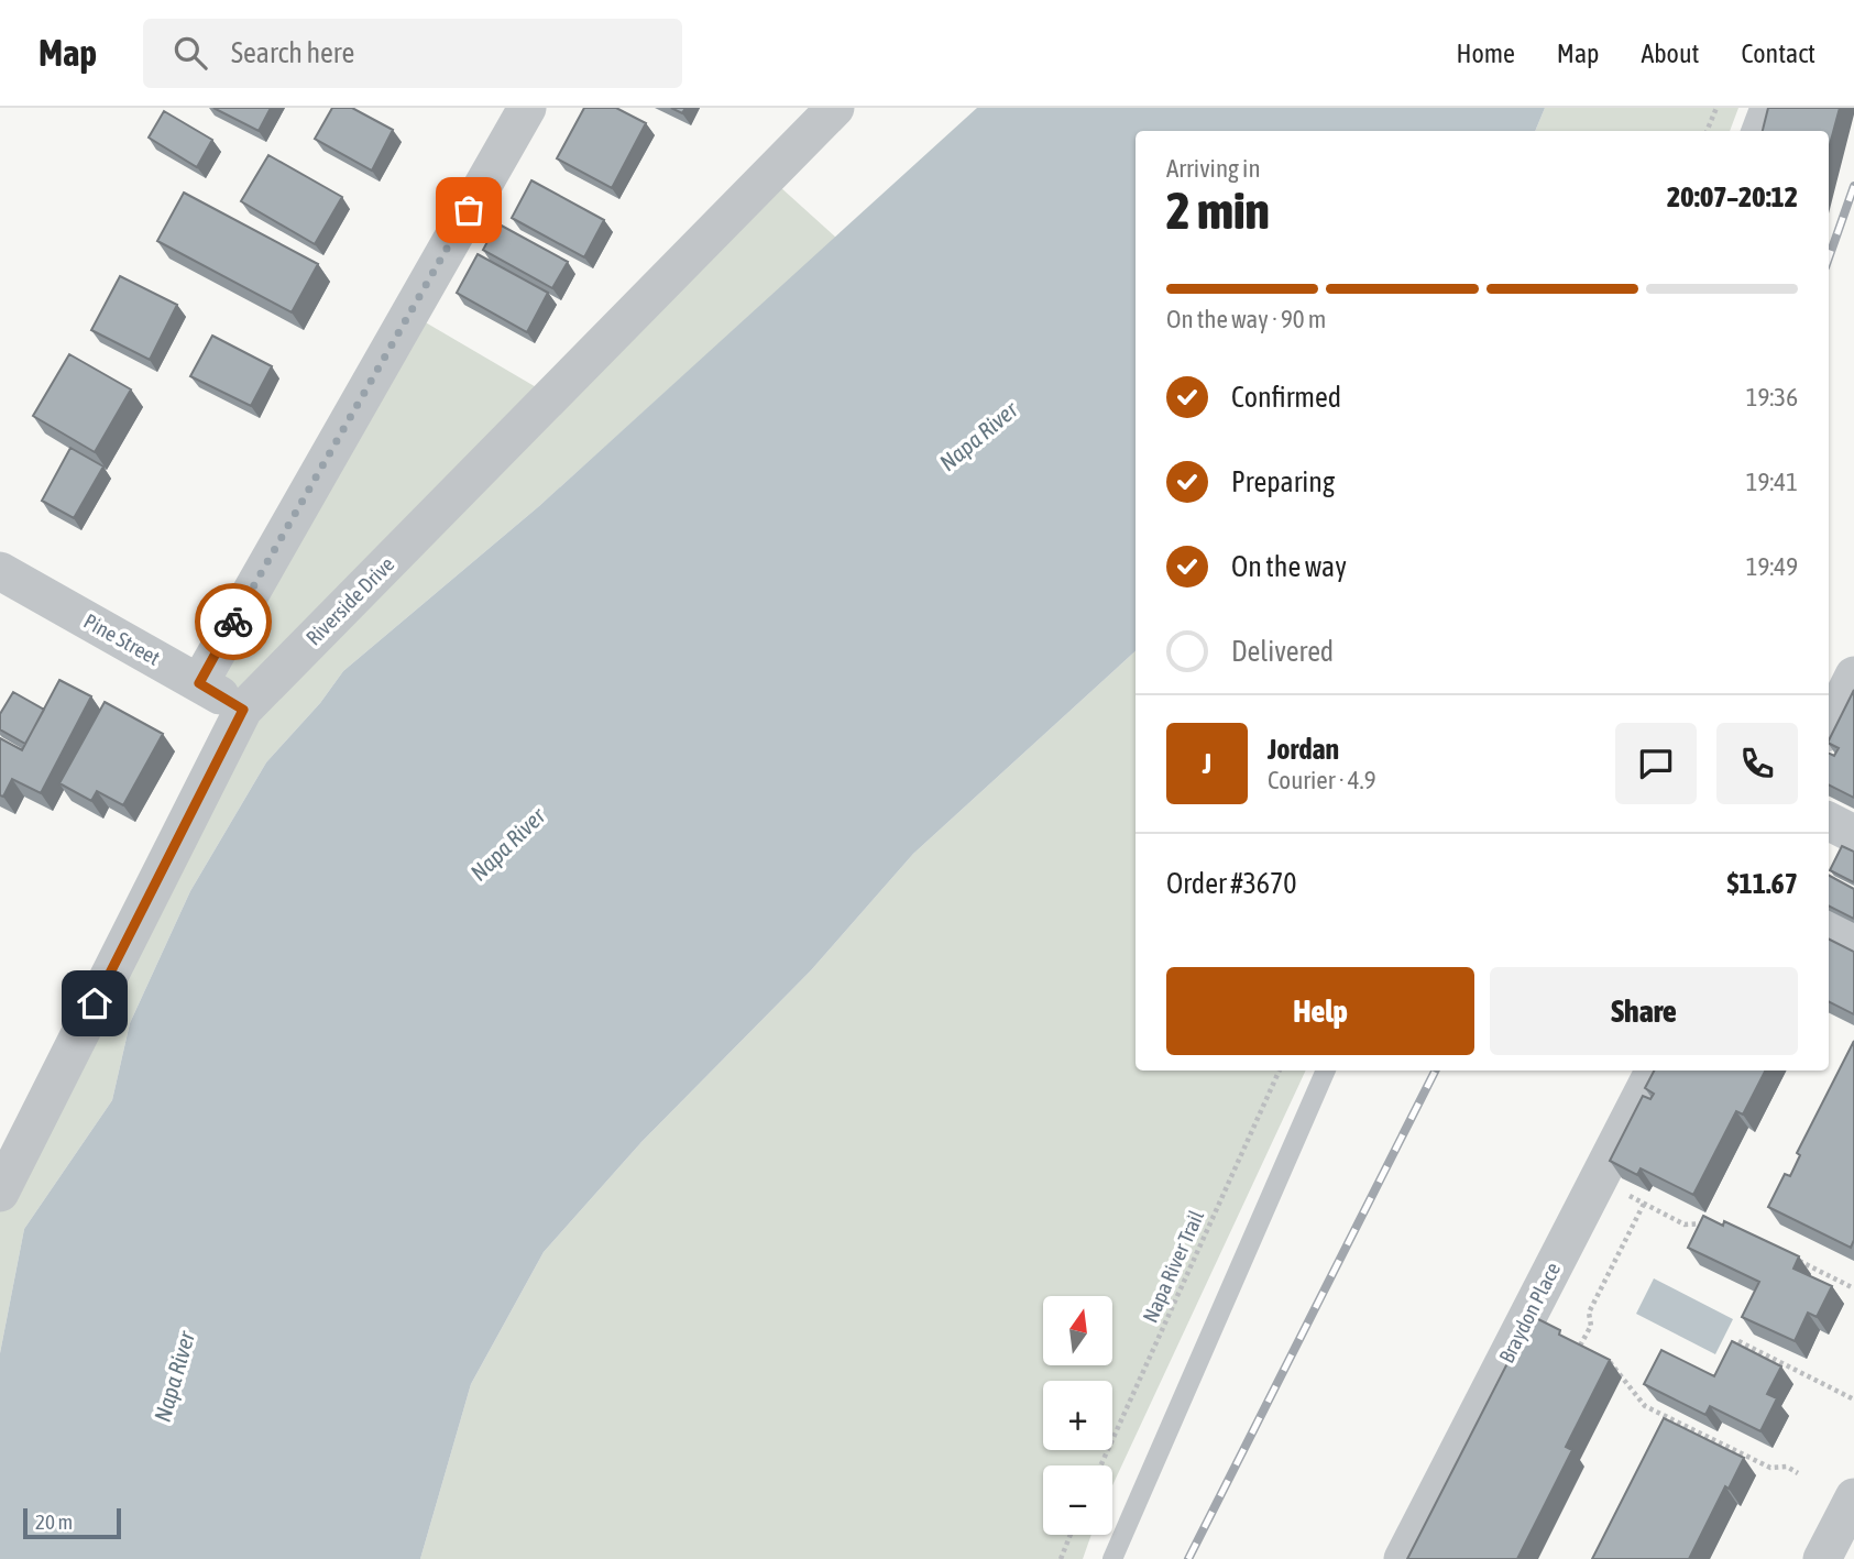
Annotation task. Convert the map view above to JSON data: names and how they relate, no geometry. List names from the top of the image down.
{
  "streets": {
    "street": ["Riverside Drive", "Pine Street", "Braydon Place"],
    "path": ["Napa River Trail"]
  },
  "crossings": [
    ["Riverside Drive", "Pine Street"]
  ],
  "water": ["Napa River"],
  "scale_bar": "20 m",
  "north": "top",
  "page": {
    "header": "Map",
    "search": "Search here",
    "nav": [
      "Home",
      "Map",
      "About",
      "Contact"
    ],
    "heading": ["2 min", "Arriving in", "20:07–20:12"],
    "panel": [
      "Jordan",
      "Courier · 4.9",
      "Order #3670",
      "$11.67"
    ],
    "bar": "On the way · 90 m",
    "list": [
      ["Confirmed", "19:36"],
      ["Preparing", "19:41"],
      ["On the way", "19:49"],
      "Delivered"
    ],
    "round": "J",
    "buttons": ["Help", "Share"],
    "map_buttons": ["+", "−"],
    "scale": "20 m"
  }
}
